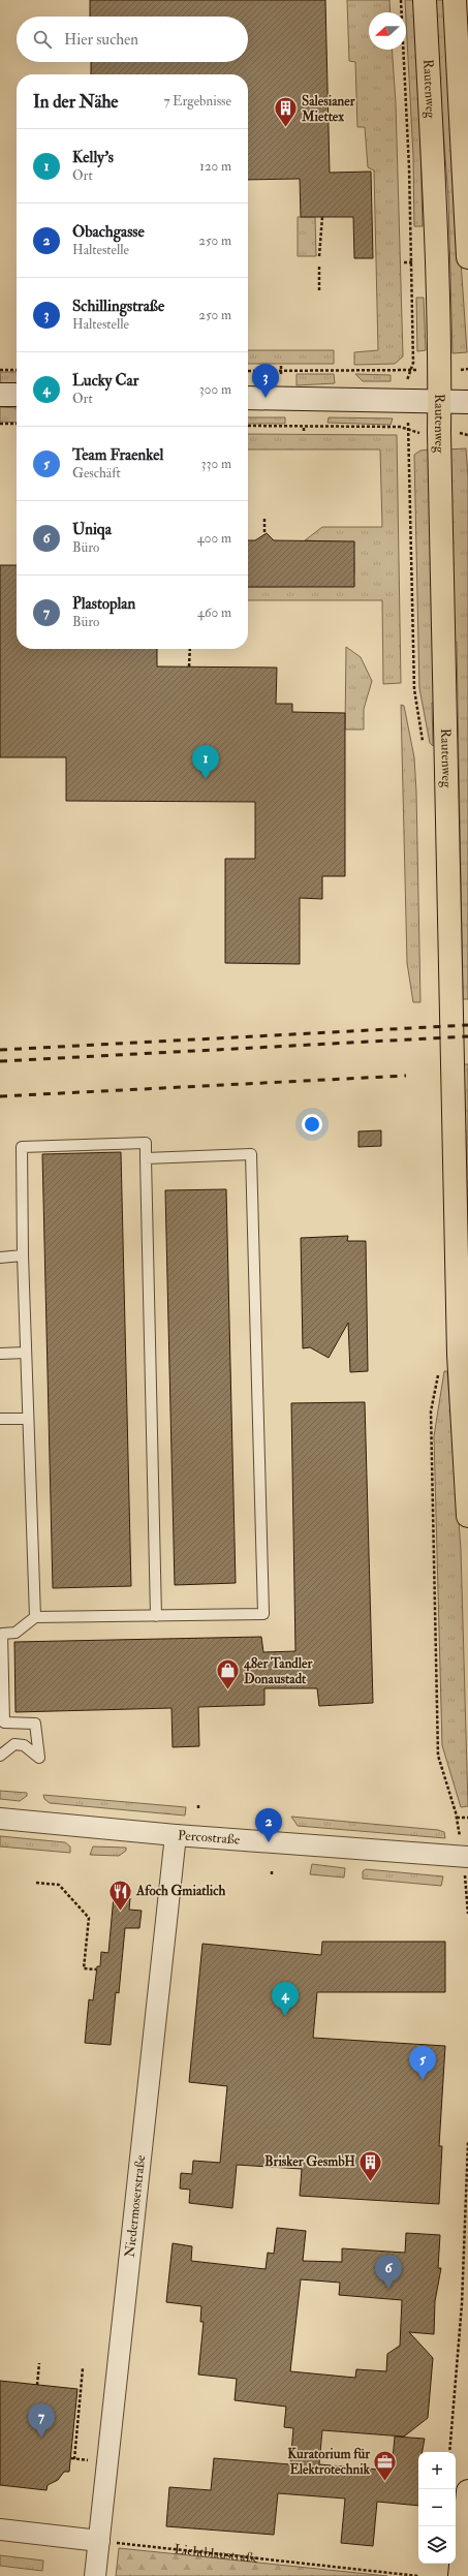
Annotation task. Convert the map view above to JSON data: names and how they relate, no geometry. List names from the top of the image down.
{
  "streets": {
    "main road": ["Rautenweg"],
    "street": ["Percostraße", "Niedermoserstraße"],
    "path": ["Lichtblaustraße"]
  },
  "crossings": [
    ["Percostraße", "Niedermoserstraße"],
    ["Niedermoserstraße", "Lichtblaustraße"]
  ],
  "places": {
    "building": ["Salesianer Miettex", "Brisker GesmbH"],
    "shop": ["48er Tandler Donaustadt"],
    "restaurant": ["Afoch Gmiatlich"],
    "office": ["Kuratorium für Elektrotechnik"]
  },
  "north": "left",
  "page": {
    "search": "Hier suchen",
    "heading": ["In der Nähe", "7 Ergebnisse"],
    "list": [
      {
        "mark": "1",
        "name": "Kelly's",
        "note": "Ort",
        "value": "120 m"
      },
      {
        "mark": "2",
        "name": "Obachgasse",
        "note": "Haltestelle",
        "value": "250 m"
      },
      {
        "mark": "3",
        "name": "Schillingstraße",
        "note": "Haltestelle",
        "value": "250 m"
      },
      {
        "mark": "4",
        "name": "Lucky Car",
        "note": "Ort",
        "value": "300 m"
      },
      {
        "mark": "5",
        "name": "Team Fraenkel",
        "note": "Geschäft",
        "value": "330 m"
      },
      {
        "mark": "6",
        "name": "Uniqa",
        "note": "Büro",
        "value": "400 m"
      },
      {
        "mark": "7",
        "name": "Plastoplan",
        "note": "Büro",
        "value": "460 m"
      }
    ],
    "pins": [
      "3",
      "1",
      "2",
      "4",
      "5",
      "6",
      "7"
    ],
    "map_buttons": ["+", "−"]
  }
}
